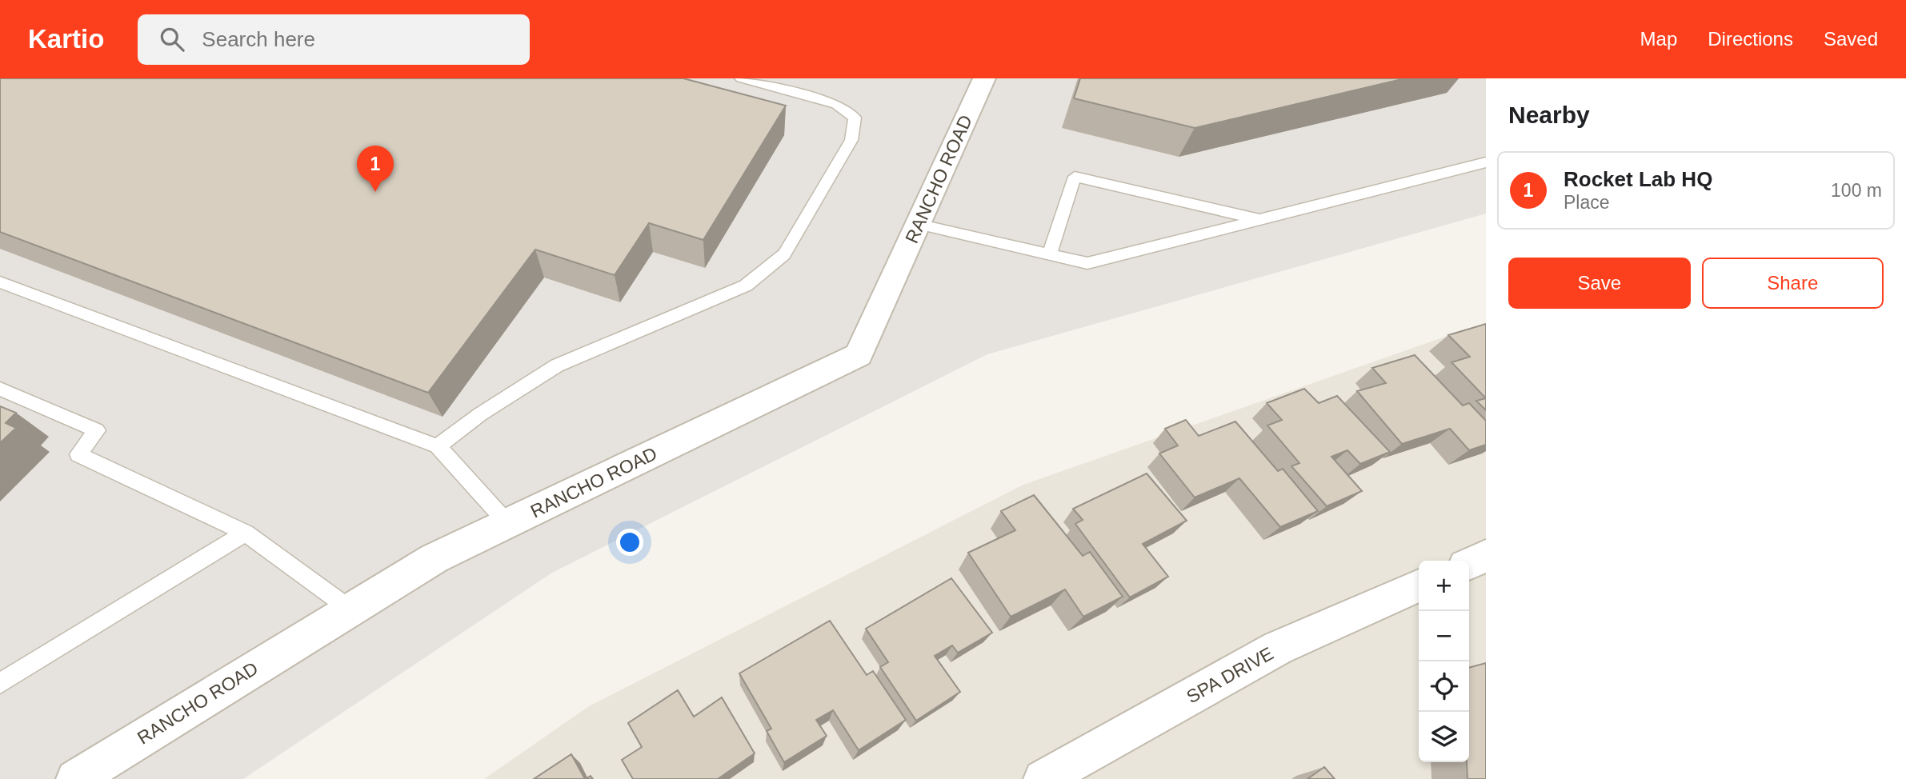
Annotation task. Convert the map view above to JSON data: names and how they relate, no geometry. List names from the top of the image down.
{
  "streets": {
    "street": ["RANCHO ROAD", "SPA DRIVE"]
  },
  "page": {
    "header": "Kartio",
    "search": "Search here",
    "nav": ["Map", "Directions", "Saved"],
    "heading": "Nearby",
    "pins": "1",
    "list": [
      {
        "mark": "1",
        "name": "Rocket Lab HQ",
        "note": "Place",
        "value": "100 m"
      }
    ],
    "buttons": ["Save", "Share"],
    "map_buttons": ["+", "−"]
  }
}
